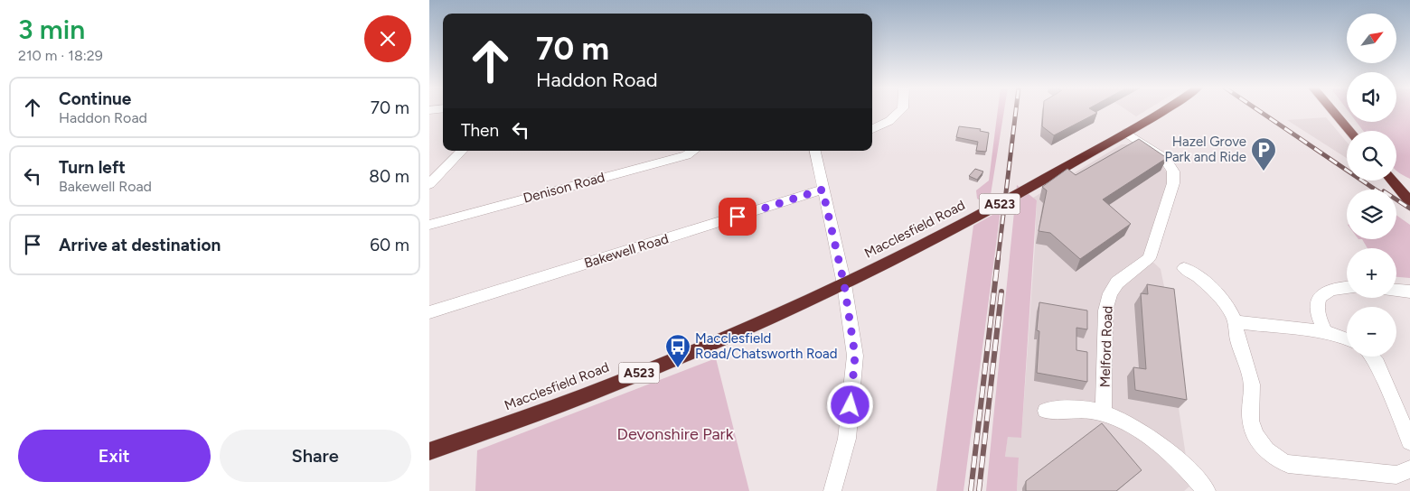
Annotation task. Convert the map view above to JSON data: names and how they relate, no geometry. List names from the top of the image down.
{
  "streets": {
    "highway": ["A523", "Macclesfield Road"],
    "street": ["Denison Road", "Bakewell Road", "Melford Road"]
  },
  "crossings": [
    ["Macclesfield Road", "Melford Road"]
  ],
  "parks": ["Devonshire Park"],
  "places": {
    "parking": ["Hazel Grove Park and Ride"],
    "bus stop": ["Macclesfield Road/Chatsworth Road"]
  },
  "north": "top right",
  "page": {
    "heading": ["3 min", "210 m · 18:29"],
    "map_buttons": ["+", "−"],
    "turn": ["70 m", "Haddon Road"],
    "list": [
      {
        "name": "Continue",
        "note": "Haddon Road",
        "value": "70 m"
      },
      {
        "name": "Turn left",
        "note": "Bakewell Road",
        "value": "80 m"
      },
      {
        "name": "Arrive at destination",
        "value": "60 m"
      }
    ],
    "then": "Then",
    "buttons": ["Exit", "Share"]
  }
}
